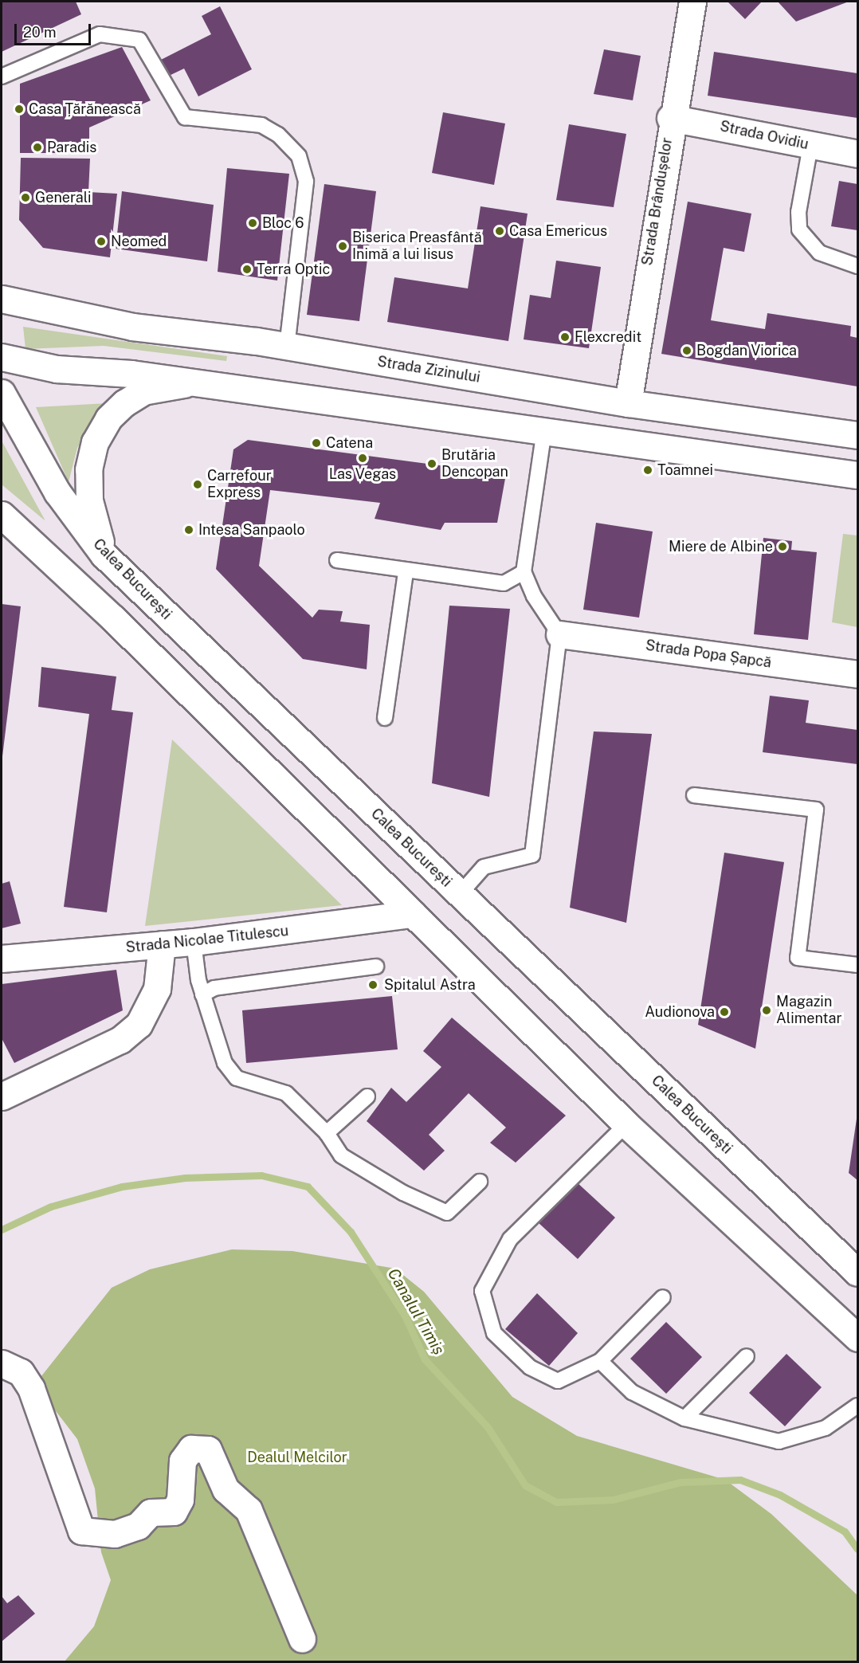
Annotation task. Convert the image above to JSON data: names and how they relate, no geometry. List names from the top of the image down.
{
  "streets": {
    "main road": [
      "Strada Ovidiu",
      "Strada Brândușelor",
      "Strada Zizinului",
      "Calea București",
      "Strada Popa Șapcă",
      "Strada Nicolae Titulescu"
    ]
  },
  "crossings": [
    ["Strada Ovidiu", "Strada Brândușelor"],
    ["Strada Brândușelor", "Strada Zizinului"]
  ],
  "water": ["Canalul Timiș"],
  "parks": ["Dealul Melcilor"],
  "places": [
    "Casa Țărănească",
    "Paradis",
    "Generali",
    "Bloc 6",
    "Casa Emericus",
    "Neomed",
    "Biserica Preasfântă Inimă a lui Iisus",
    "Terra Optic",
    "Flexcredit",
    "Bogdan Viorica",
    "Catena",
    "Las Vegas",
    "Brutăria Dencopan",
    "Toamnei",
    "Carrefour Express",
    "Intesa Sanpaolo",
    "Miere de Albine",
    "Spitalul Astra",
    "Magazin Alimentar",
    "Audionova"
  ],
  "scale_bar": "20 m"
}
